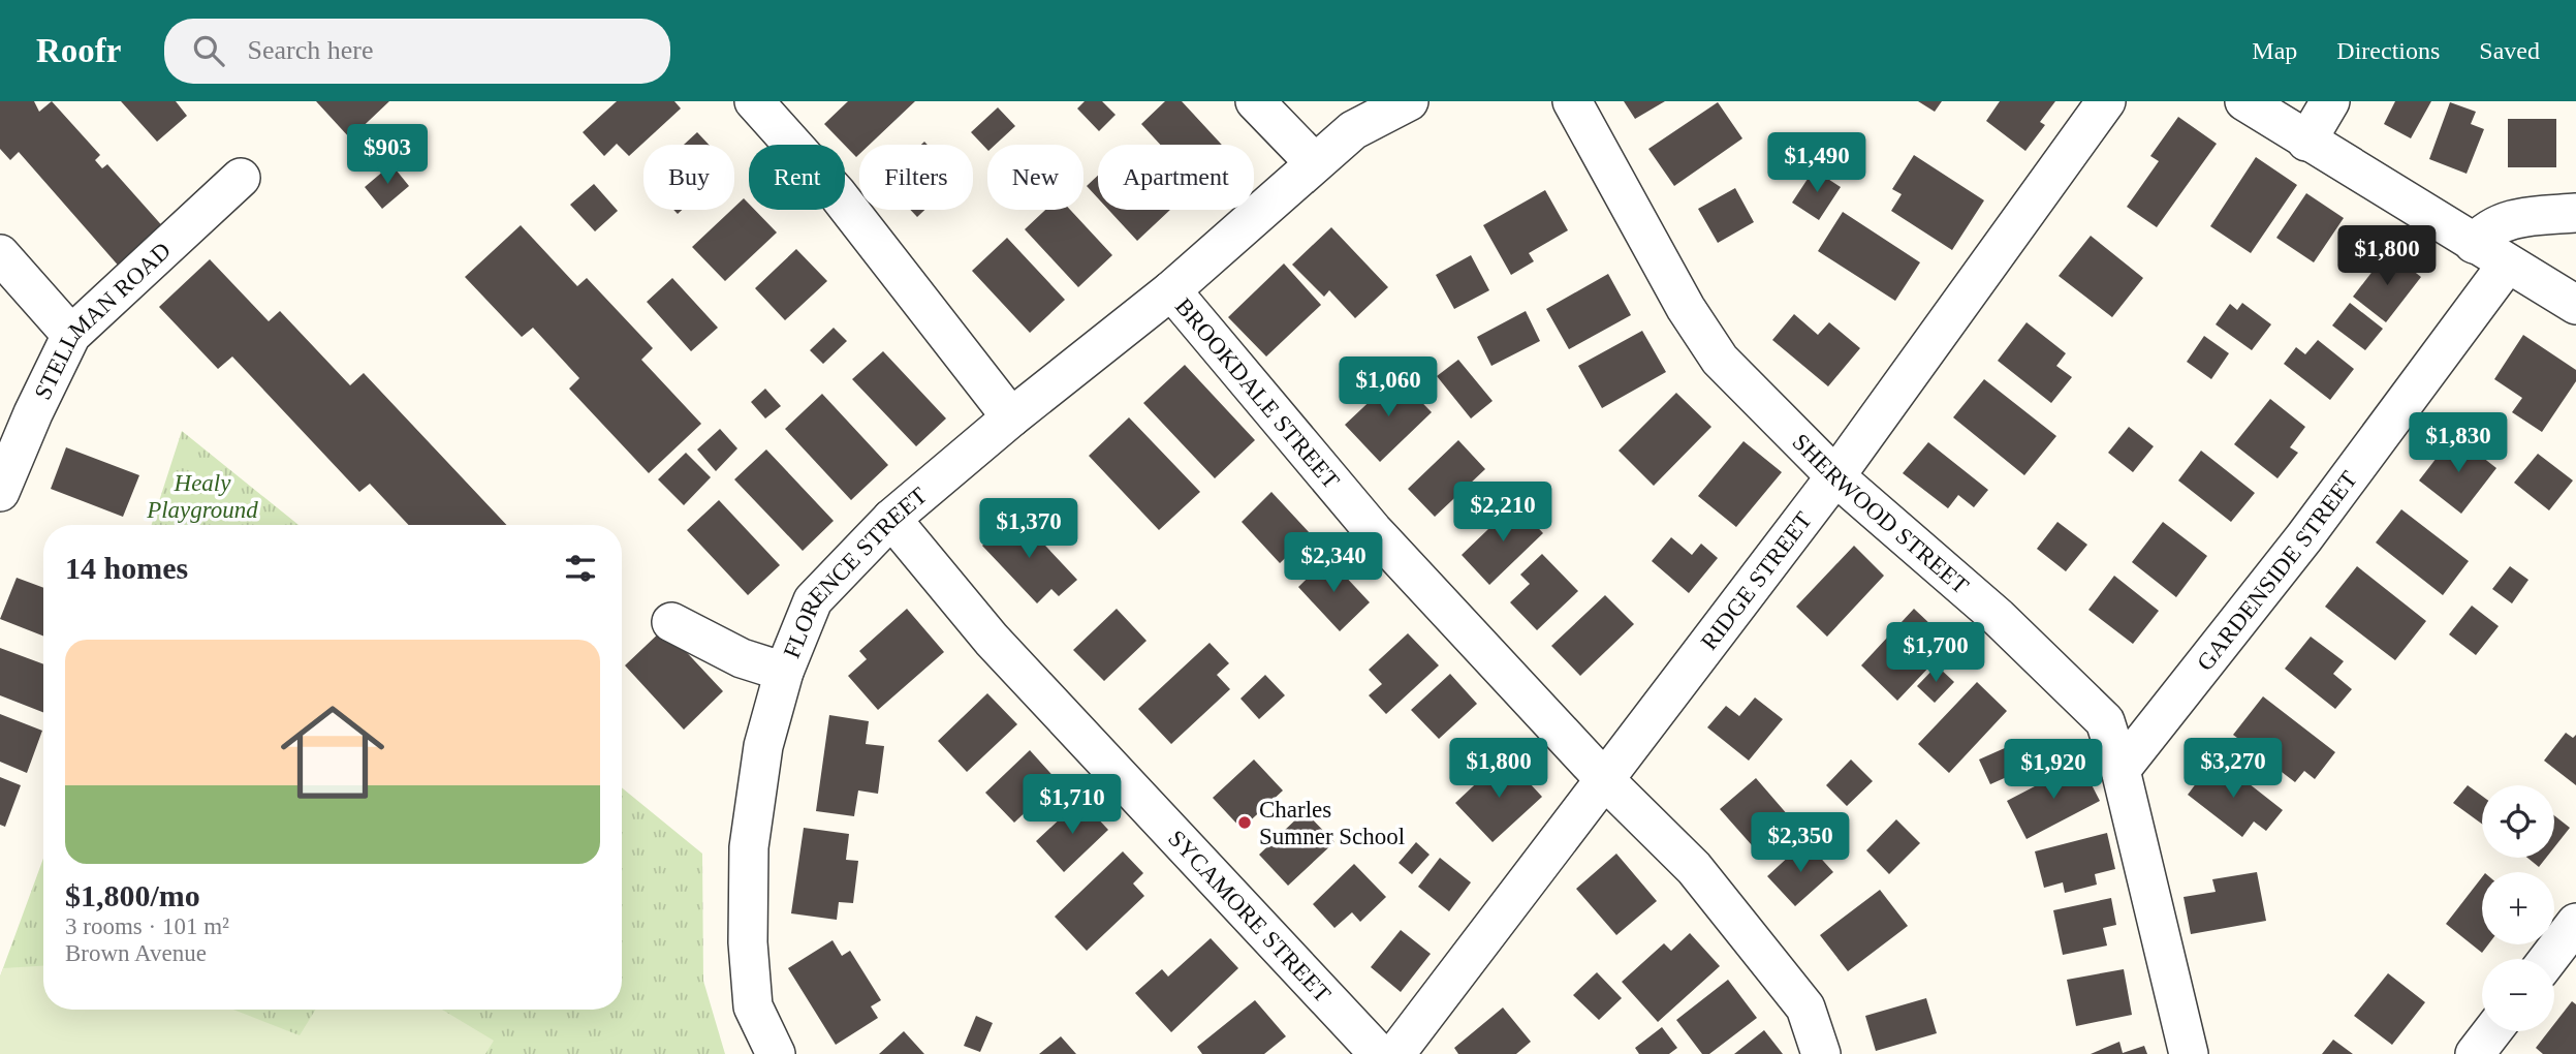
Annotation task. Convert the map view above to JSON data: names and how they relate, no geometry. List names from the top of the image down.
{
  "streets": {
    "street": [
      "STELLMAN ROAD",
      "BROOKDALE STREET",
      "SHERWOOD STREET",
      "GARDENSIDE STREET",
      "FLORENCE STREET",
      "RIDGE STREET",
      "SYCAMORE STREET"
    ]
  },
  "crossings": [
    ["BROOKDALE STREET", "FLORENCE STREET"],
    ["BROOKDALE STREET", "RIDGE STREET"],
    ["SHERWOOD STREET", "GARDENSIDE STREET"],
    ["SHERWOOD STREET", "RIDGE STREET"],
    ["FLORENCE STREET", "SYCAMORE STREET"]
  ],
  "parks": ["Healy Playground"],
  "places": ["Charles Sumner School"],
  "page": {
    "header": "Roofr",
    "search": "Search here",
    "nav": ["Map", "Directions", "Saved"],
    "price": [
      "$903",
      "$1,490",
      "$1,800",
      "$1,060",
      "$1,830",
      "$2,210",
      "$1,370",
      "$2,340",
      "$1,700",
      "$1,800",
      "$3,270",
      "$1,920",
      "$1,710",
      "$2,350"
    ],
    "chip": [
      "Buy",
      "Rent",
      "Filters",
      "New",
      "Apartment"
    ],
    "heading": "14 homes",
    "list": [
      {
        "name": "$1,800/mo",
        "note": "3 rooms · 101 m² · Brown Avenue"
      }
    ],
    "map_buttons": ["+", "−"]
  }
}
